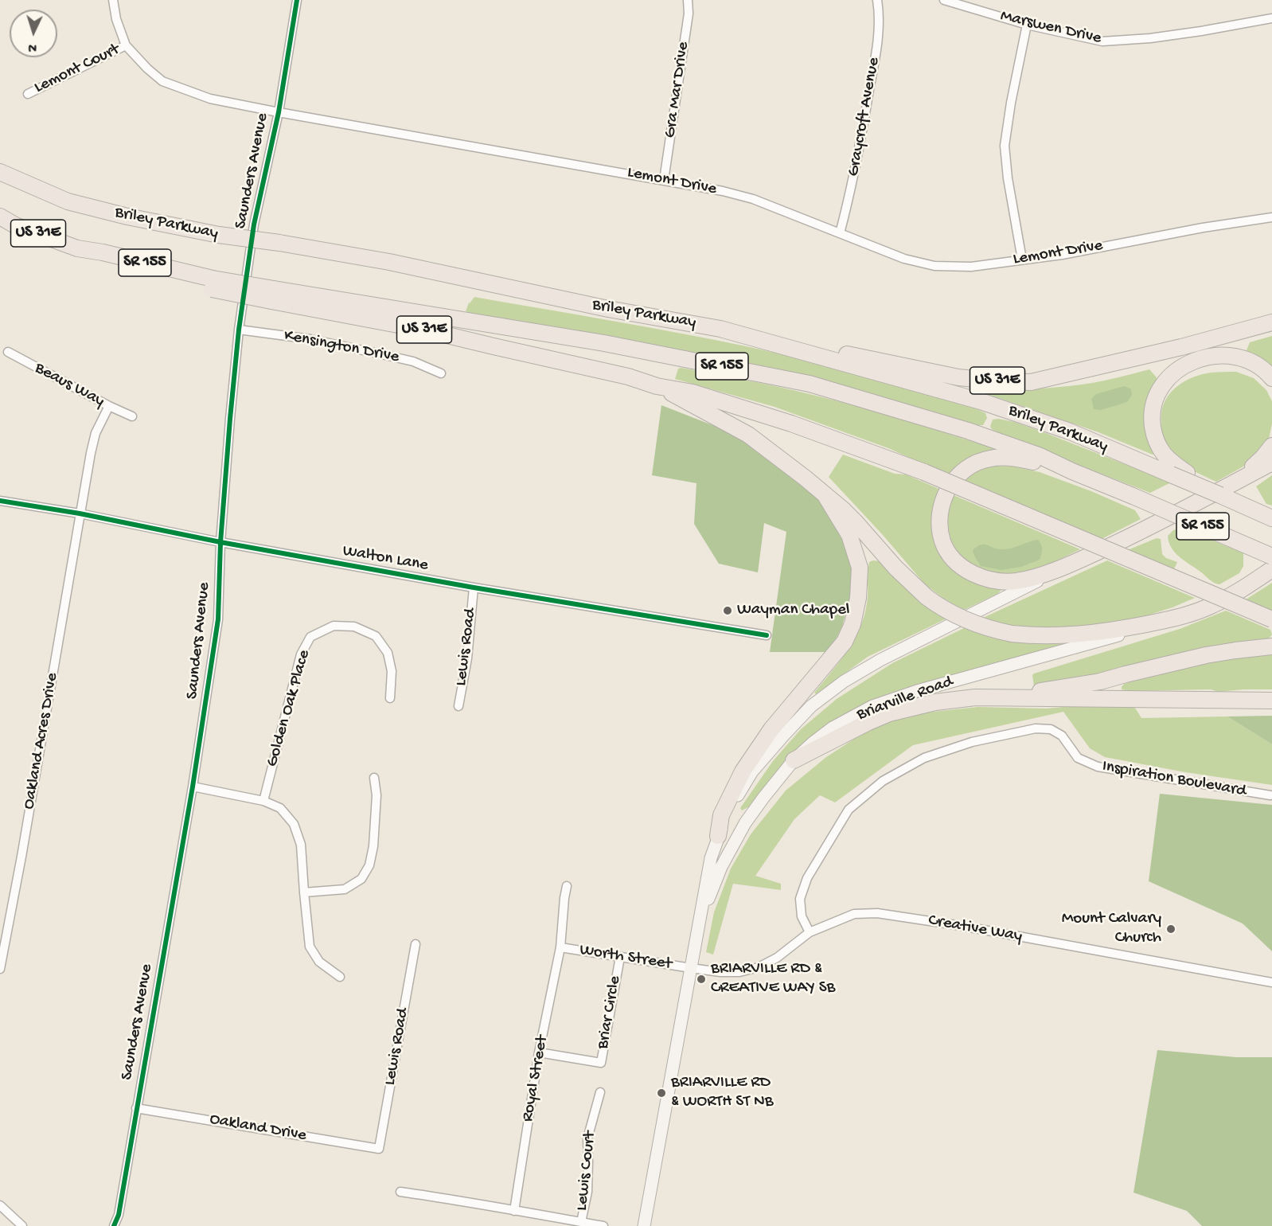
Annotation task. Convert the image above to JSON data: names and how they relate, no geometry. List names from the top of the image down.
{
  "streets": {
    "highway": ["Briley Parkway", "US 31E", "SR 155"],
    "main road": ["Briarville Road"],
    "street": [
      "Marswen Drive",
      "Lemont Court",
      "Gra Mar Drive",
      "Graycroft Avenue",
      "Saunders Avenue",
      "Lemont Drive",
      "Kensington Drive",
      "Beaus Way",
      "Walton Lane",
      "Lewis Road",
      "Golden Oak Place",
      "Oakland Acres Drive",
      "Inspiration Boulevard",
      "Creative Way",
      "Worth Street",
      "Briar Circle",
      "Royal Street",
      "Oakland Drive",
      "Lewis Court"
    ]
  },
  "crossings": [
    ["Lemont Court", "Lemont Drive"],
    ["Gra Mar Drive", "Lemont Drive"],
    ["Graycroft Avenue", "Lemont Drive"],
    ["Saunders Avenue", "Lemont Drive"],
    ["Saunders Avenue", "Kensington Drive"],
    ["Saunders Avenue", "Walton Lane"],
    ["Saunders Avenue", "Oakland Drive"],
    ["Briley Parkway", "US 31E"],
    ["Briley Parkway", "SR 155"],
    ["US 31E", "Briarville Road"],
    ["Beaus Way", "Oakland Acres Drive"],
    ["Walton Lane", "Lewis Road"],
    ["Walton Lane", "Oakland Acres Drive"],
    ["Lewis Road", "Oakland Drive"],
    ["Briarville Road", "Creative Way"],
    ["Briarville Road", "Worth Street"],
    ["Inspiration Boulevard", "Creative Way"],
    ["Creative Way", "Worth Street"],
    ["Worth Street", "Briar Circle"],
    ["Worth Street", "Royal Street"],
    ["Briar Circle", "Royal Street"]
  ],
  "places": [
    "Wayman Chapel",
    "Mount Calvary Church",
    "BRIARVILLE RD & CREATIVE WAY SB",
    "BRIARVILLE RD & WORTH ST NB"
  ],
  "north": "bottom"
}
